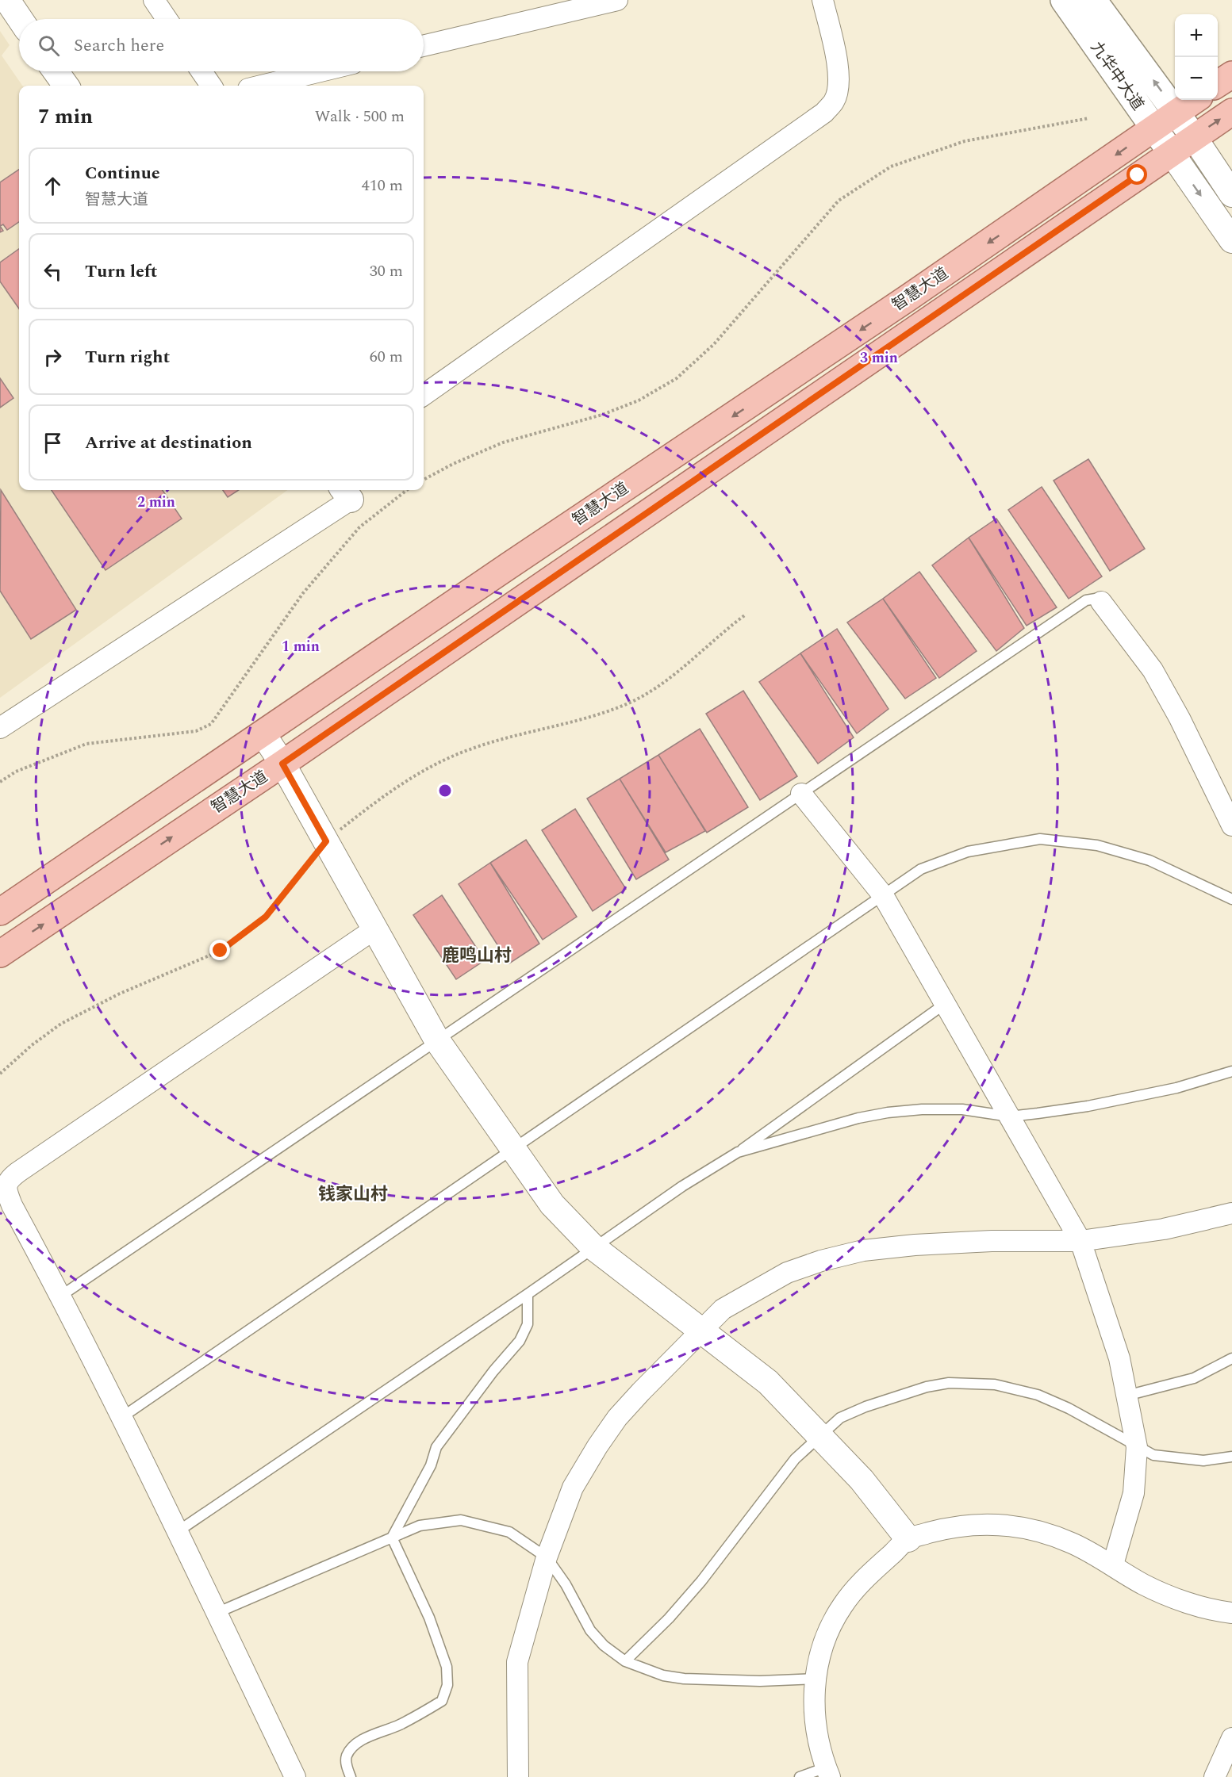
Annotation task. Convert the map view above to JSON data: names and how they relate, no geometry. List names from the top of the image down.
{
  "streets": {
    "main road": ["九华中大道", "智慧大道"]
  },
  "crossings": [
    ["九华中大道", "智慧大道"]
  ],
  "districts": ["鹿鸣山村", "钱家山村"],
  "page": {
    "map_buttons": ["+", "−"],
    "search": "Search here",
    "heading": ["7 min", "Walk · 500 m"],
    "list": [
      ["Continue", "智慧大道", "410 m"],
      ["Turn left", "30 m"],
      ["Turn right", "60 m"],
      "Arrive at destination"
    ]
  },
  "rings": ["3 min", "2 min", "1 min"]
}
